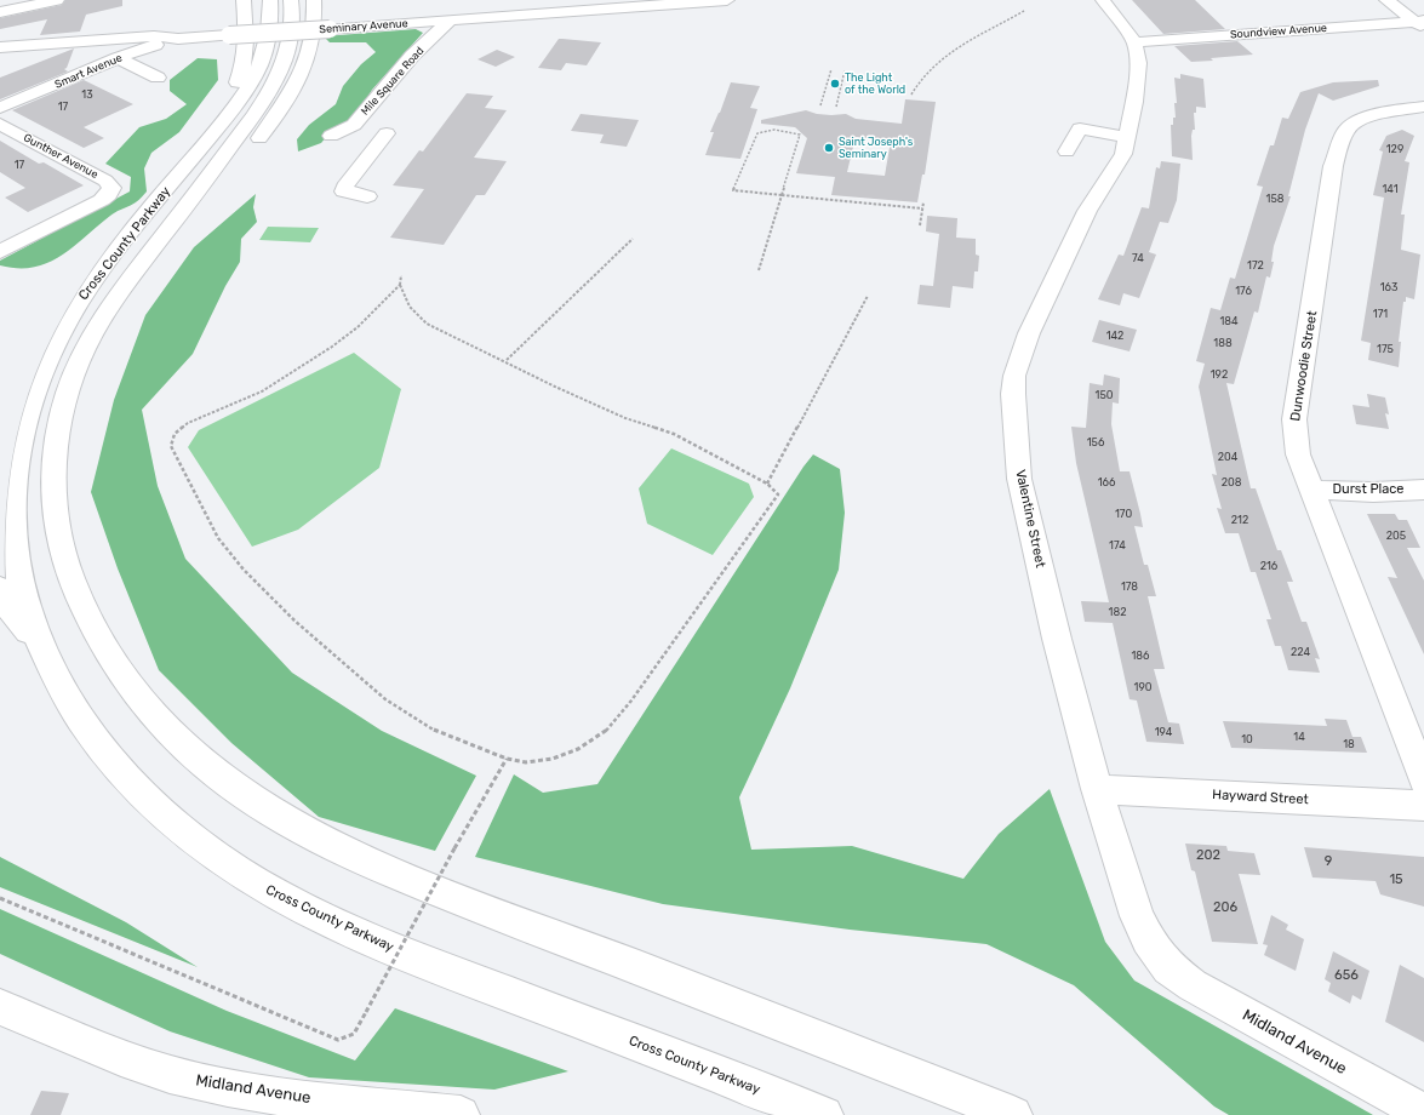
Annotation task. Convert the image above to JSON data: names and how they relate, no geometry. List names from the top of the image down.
{
  "streets": {
    "main road": [
      "Seminary Avenue",
      "Soundview Avenue",
      "Smart Avenue",
      "Mile Square Road",
      "Gunther Avenue",
      "Cross County Parkway",
      "Dunwoodie Street",
      "Durst Place",
      "Valentine Street",
      "Hayward Street",
      "Midland Avenue"
    ]
  },
  "crossings": [
    ["Seminary Avenue", "Smart Avenue"],
    ["Seminary Avenue", "Mile Square Road"],
    ["Soundview Avenue", "Valentine Street"],
    ["Dunwoodie Street", "Durst Place"],
    ["Valentine Street", "Hayward Street"],
    ["Valentine Street", "Midland Avenue"]
  ],
  "places": ["The Light of the World", "Saint Joseph's Seminary"],
  "house_numbers": [
    "13",
    "17",
    "129",
    "17",
    "141",
    "158",
    "74",
    "172",
    "163",
    "176",
    "171",
    "184",
    "142",
    "188",
    "175",
    "192",
    "150",
    "156",
    "204",
    "166",
    "208",
    "170",
    "212",
    "205",
    "174",
    "216",
    "178",
    "182",
    "224",
    "186",
    "190",
    "194",
    "14",
    "10",
    "18",
    "202",
    "9",
    "15",
    "206",
    "656"
  ]
}
